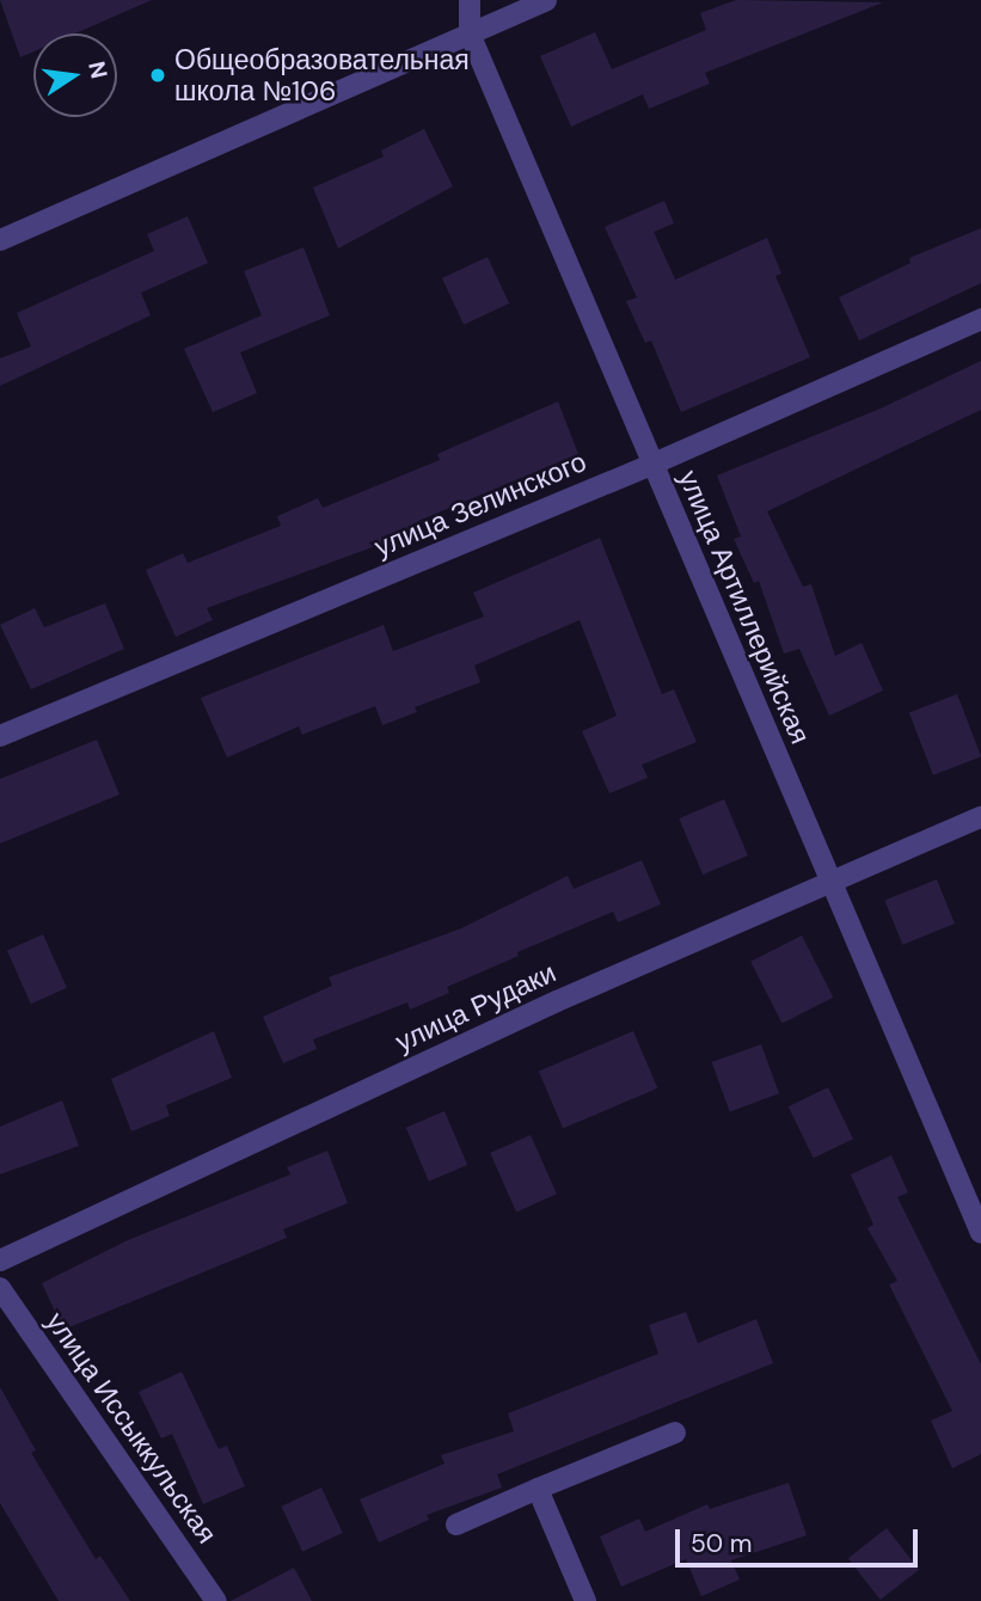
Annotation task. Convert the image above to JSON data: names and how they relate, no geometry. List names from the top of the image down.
{
  "streets": {
    "street": [
      "улица Зелинского",
      "улица Артиллерийская",
      "улица Рудаки",
      "улица Иссыккульская"
    ]
  },
  "crossings": [
    ["улица Зелинского", "улица Артиллерийская"],
    ["улица Артиллерийская", "улица Рудаки"]
  ],
  "places": ["Общеобразовательная школа №106"],
  "scale_bar": "50 m",
  "north": "right"
}
